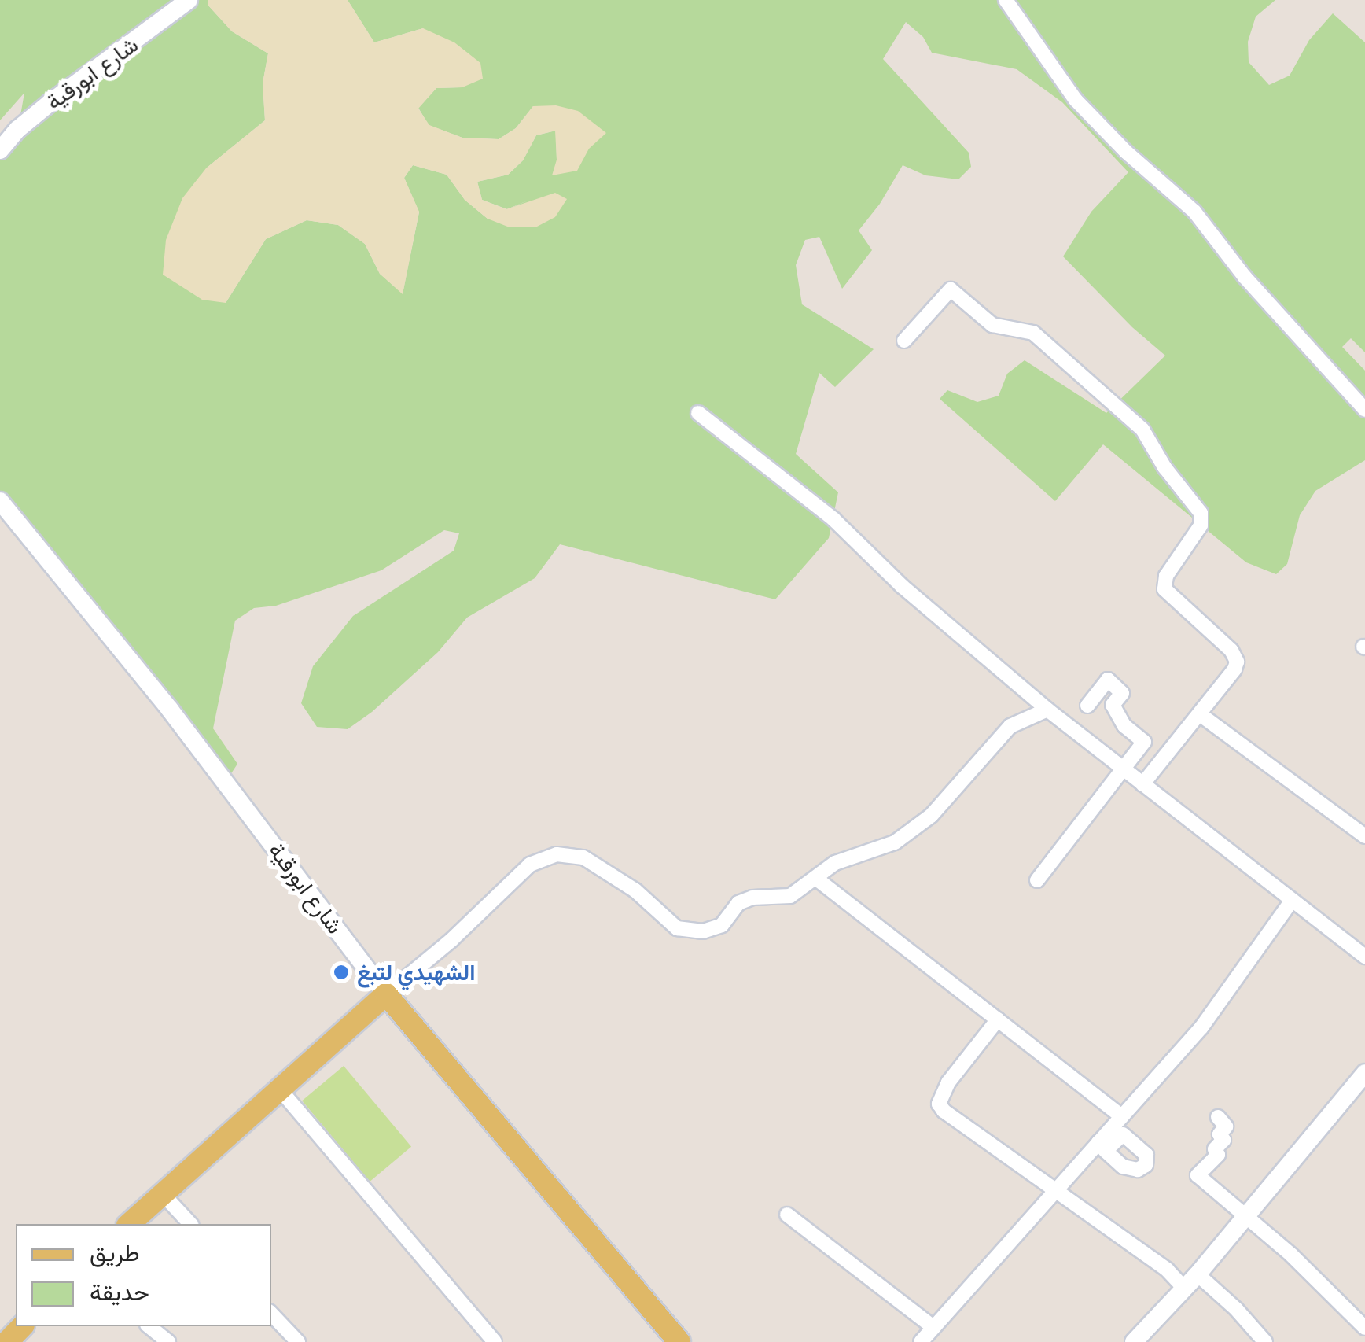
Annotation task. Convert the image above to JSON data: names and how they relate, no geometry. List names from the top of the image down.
{
  "streets": {
    "main road": ["شارع ابورقية"]
  },
  "places": ["الشهيدي لتبغ"],
  "legend": ["طريق", "حديقة"]
}
